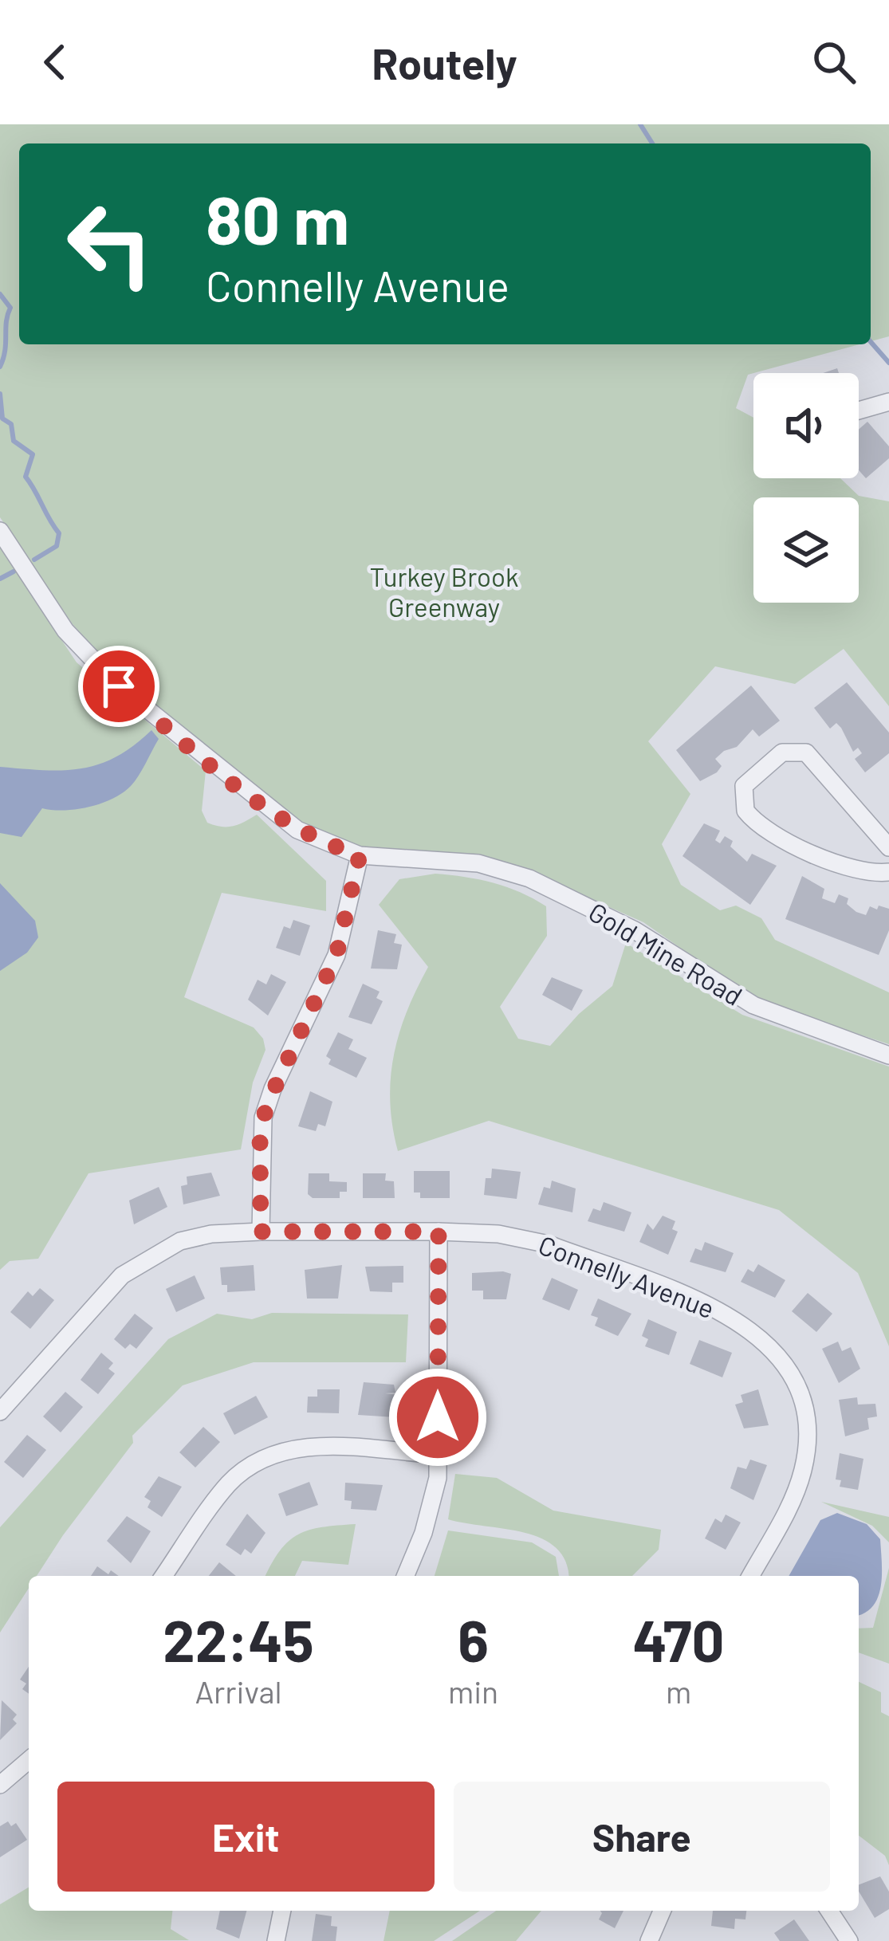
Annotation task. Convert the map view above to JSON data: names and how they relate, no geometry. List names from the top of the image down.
{
  "streets": {
    "street": ["Gold Mine Road", "Connelly Avenue"]
  },
  "parks": ["Turkey Brook Greenway"],
  "page": {
    "header": "Routely",
    "turn": ["80 m", "Connelly Avenue"],
    "eta": [
      "22:45",
      "Arrival",
      "6",
      "min",
      "470",
      "m"
    ],
    "buttons": ["Exit", "Share"]
  }
}
